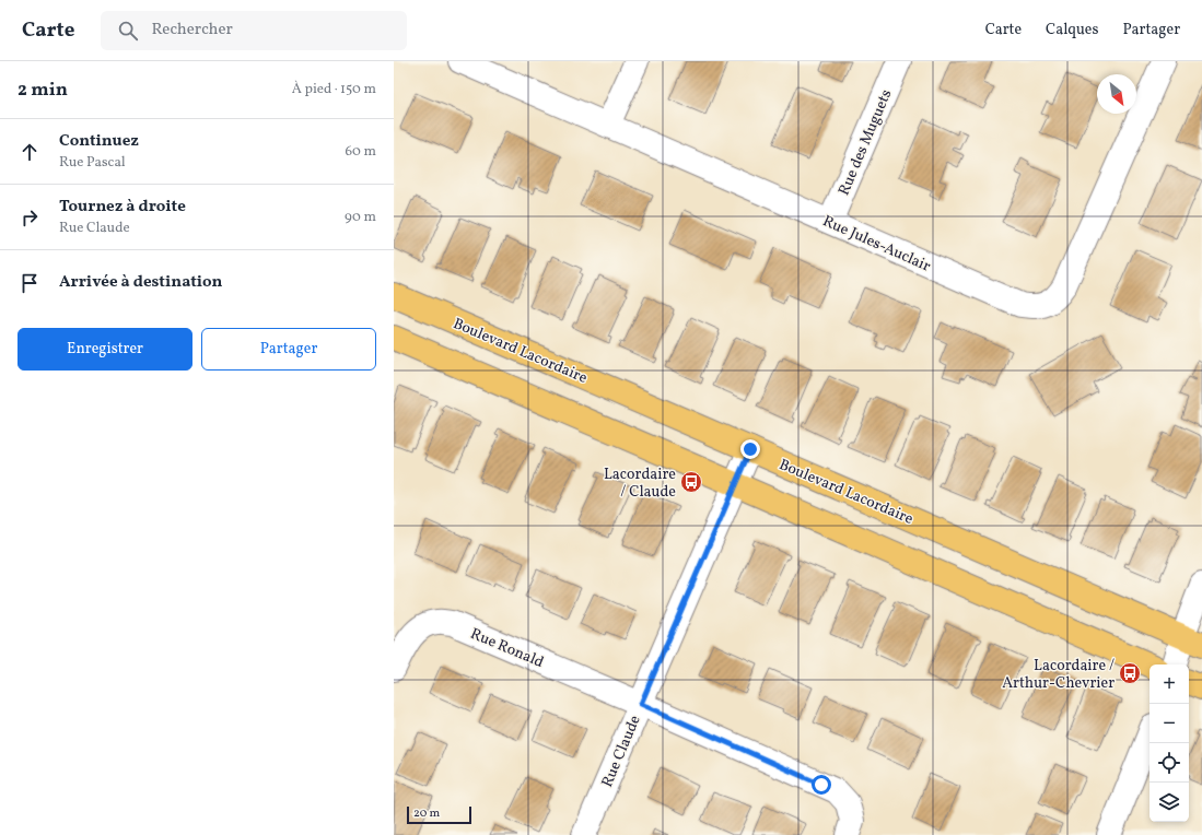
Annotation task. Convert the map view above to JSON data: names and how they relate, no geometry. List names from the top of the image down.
{
  "streets": {
    "main road": ["Boulevard Lacordaire"],
    "street": [
      "Rue des Muguets",
      "Rue Jules-Auclair",
      "Rue Ronald",
      "Rue Claude"
    ]
  },
  "crossings": [
    ["Rue des Muguets", "Rue Jules-Auclair"],
    ["Boulevard Lacordaire", "Rue Claude"],
    ["Rue Ronald", "Rue Claude"]
  ],
  "places": {
    "bus stop": ["Lacordaire / Claude", "Lacordaire / Arthur-Chevrier"]
  },
  "scale_bar": "20 m",
  "north": "bottom right",
  "page": {
    "header": "Carte",
    "search": "Rechercher",
    "nav": ["Carte", "Calques", "Partager"],
    "heading": ["2 min", "À pied · 150 m"],
    "list": [
      ["Continuez", "Rue Pascal", "60 m"],
      ["Tournez à droite", "Rue Claude", "90 m"],
      "Arrivée à destination"
    ],
    "buttons": ["Enregistrer", "Partager"],
    "map_buttons": ["+", "−"],
    "scale": "20 m"
  }
}
